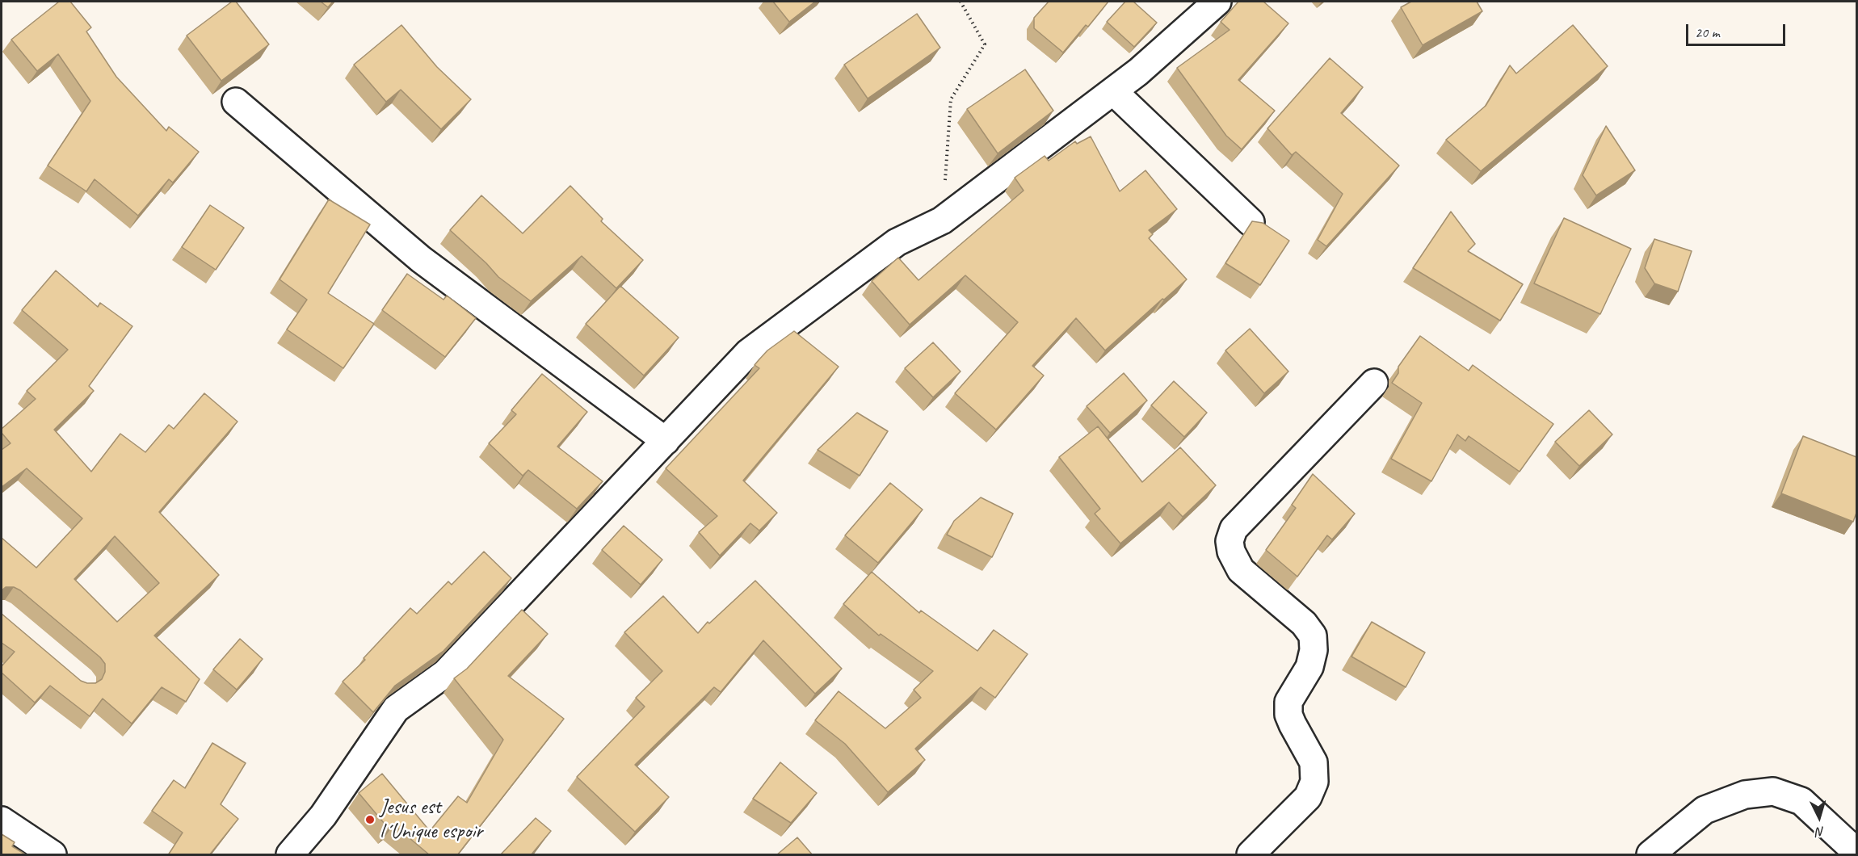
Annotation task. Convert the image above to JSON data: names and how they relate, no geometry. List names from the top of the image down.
{
  "places": ["Jesus est l´Unique espoir"],
  "scale_bar": "20 m",
  "north": "bottom"
}
